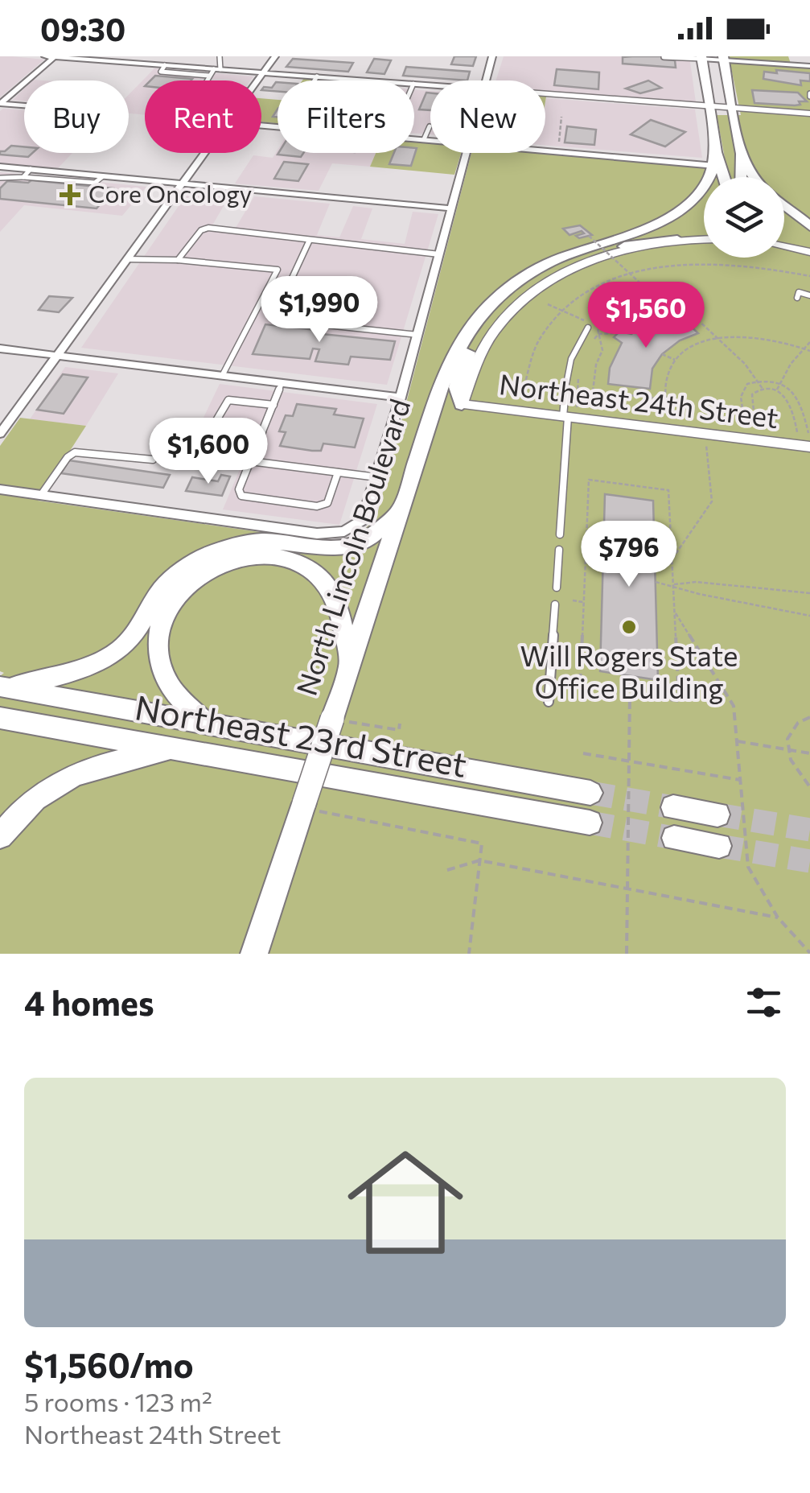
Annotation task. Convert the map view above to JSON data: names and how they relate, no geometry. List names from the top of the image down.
{
  "streets": {
    "main road": ["North Lincoln Boulevard", "Northeast 23rd Street"],
    "street": ["Northeast 24th Street"]
  },
  "places": {
    "health": ["Core Oncology"],
    "other": ["Will Rogers State Office Building"]
  },
  "page": {
    "status": "09:30",
    "chip": [
      "Buy",
      "Rent",
      "Filters",
      "New"
    ],
    "price": [
      "$1,990",
      "$1,560",
      "$1,600",
      "$796"
    ],
    "heading": "4 homes",
    "list": [
      {
        "name": "$1,560/mo",
        "note": "5 rooms · 123 m² · Northeast 24th Street"
      }
    ]
  }
}
